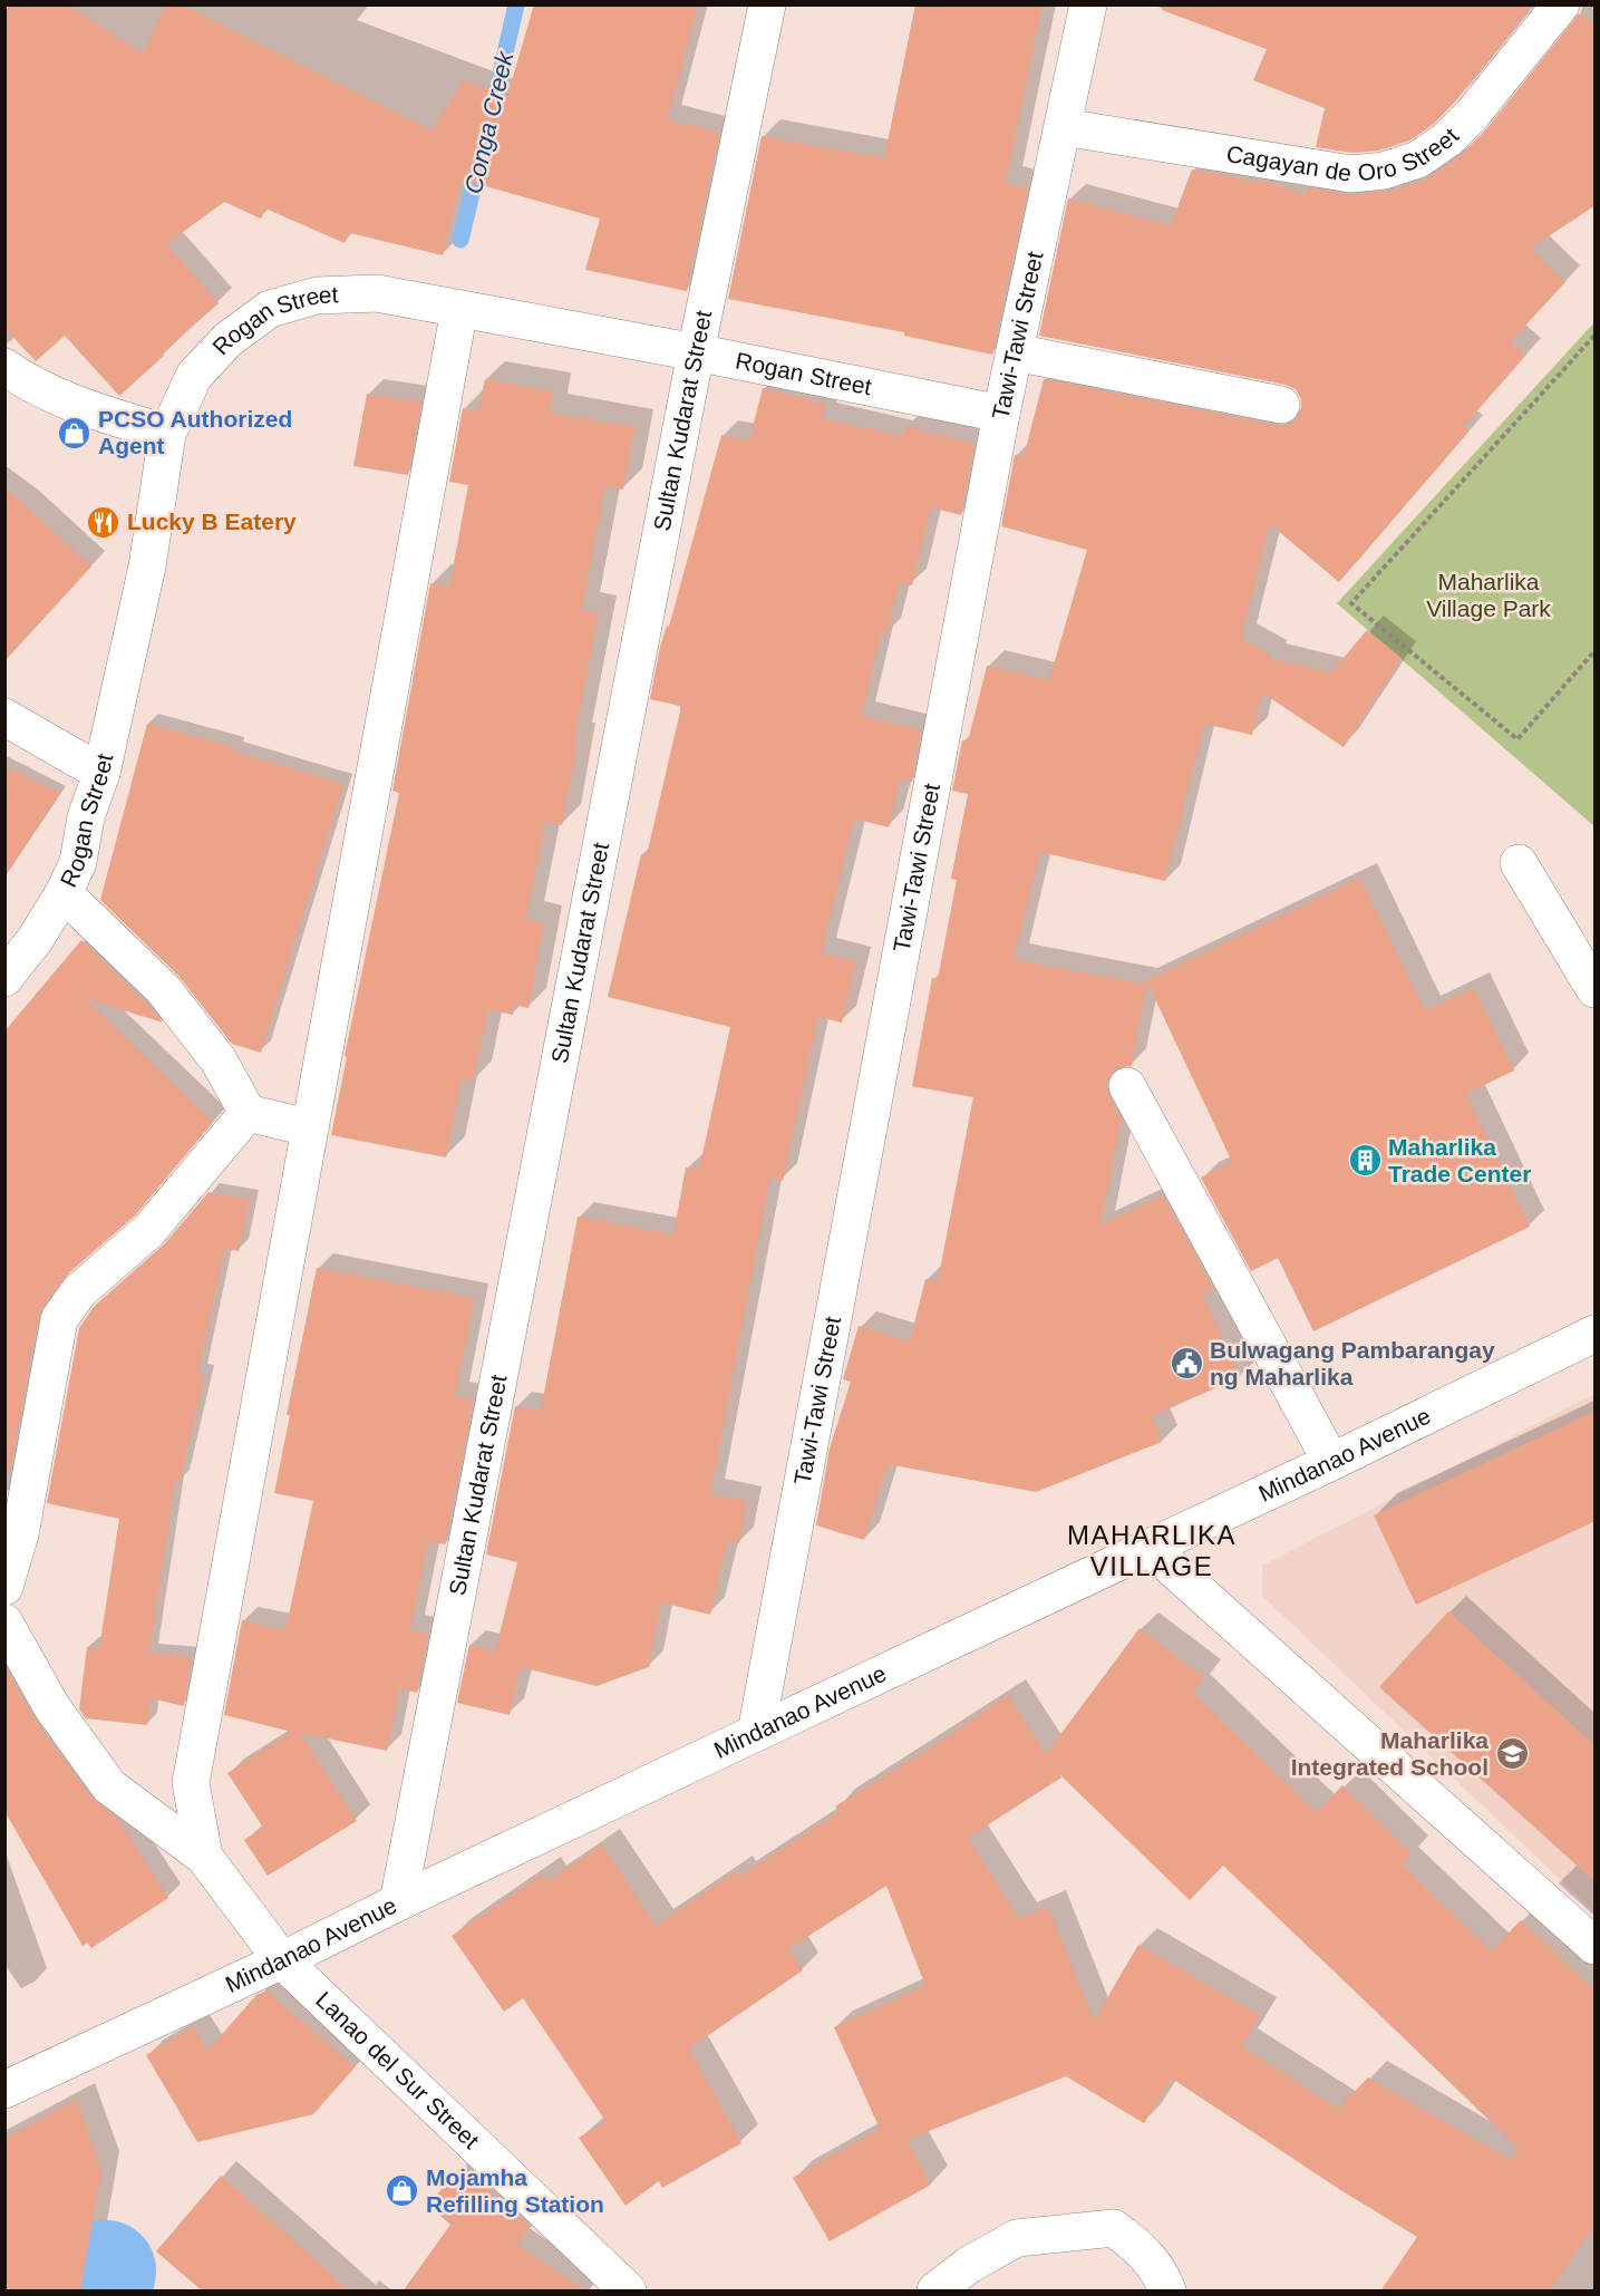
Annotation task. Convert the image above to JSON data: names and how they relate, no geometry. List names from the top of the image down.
{
  "streets": {
    "street": [
      "Cagayan de Oro Street",
      "Rogan Street",
      "Tawi-Tawi Street",
      "Sultan Kudarat Street",
      "Mindanao Avenue",
      "Lanao del Sur Street"
    ]
  },
  "crossings": [
    ["Cagayan de Oro Street", "Tawi-Tawi Street"],
    ["Rogan Street", "Tawi-Tawi Street"],
    ["Rogan Street", "Sultan Kudarat Street"],
    ["Tawi-Tawi Street", "Mindanao Avenue"],
    ["Sultan Kudarat Street", "Mindanao Avenue"],
    ["Mindanao Avenue", "Lanao del Sur Street"]
  ],
  "districts": ["MAHARLIKA VILLAGE"],
  "water": ["Conga Creek"],
  "parks": ["Maharlika Village Park"],
  "places": {
    "shop": ["PCSO Authorized Agent", "Mojamha Refilling Station"],
    "restaurant": ["Lucky B Eatery"],
    "building": ["Maharlika Trade Center"],
    "public building": ["Bulwagang Pambarangay ng Maharlika"],
    "school or university": ["Maharlika Integrated School"]
  }
}
